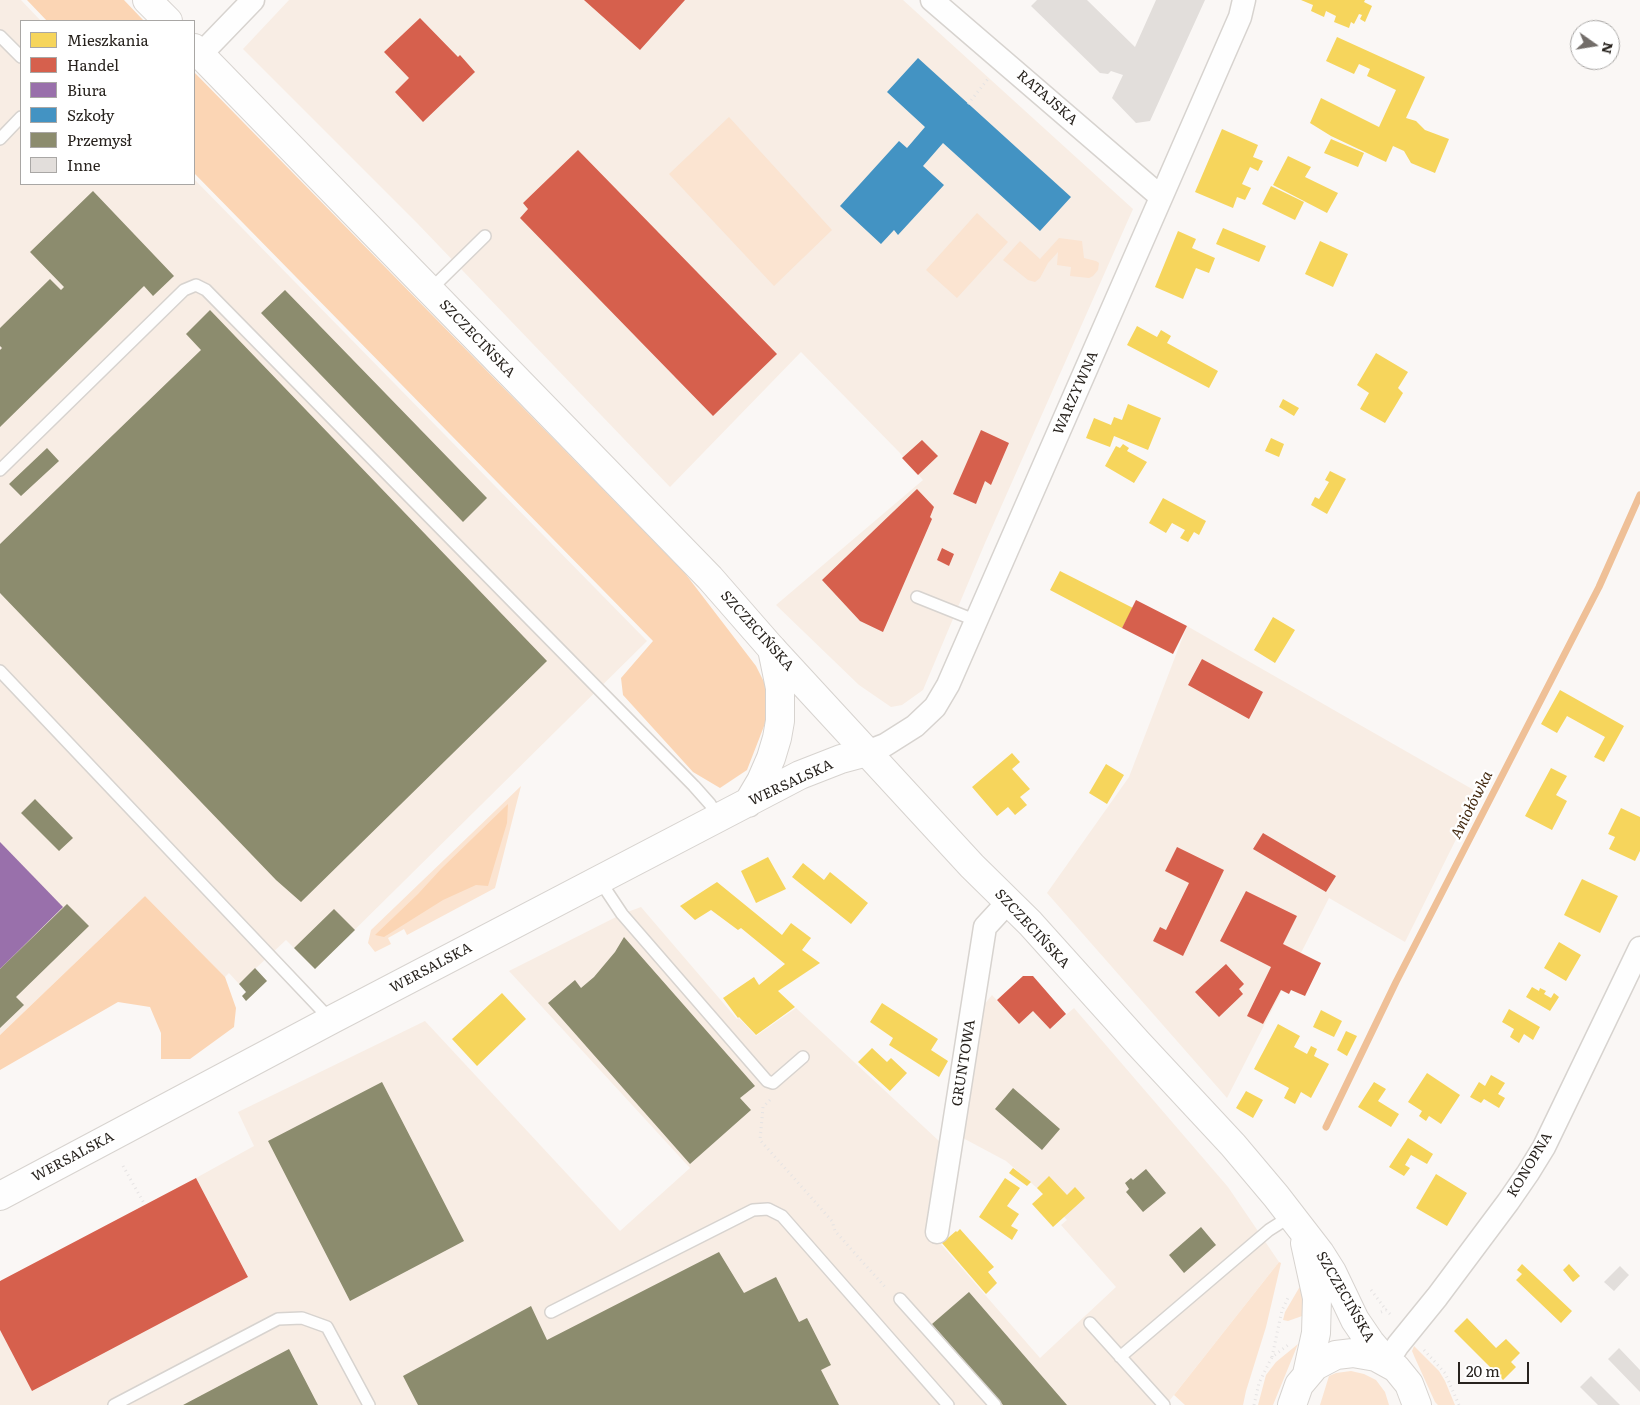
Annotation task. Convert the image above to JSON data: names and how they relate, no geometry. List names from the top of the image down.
{
  "streets": {
    "main road": ["SZCZECIŃSKA", "WERSALSKA"],
    "street": [
      "RATAJSKA",
      "WARZYWNA",
      "GRUNTOWA",
      "KONOPNA"
    ]
  },
  "crossings": [
    ["RATAJSKA", "WARZYWNA"],
    ["SZCZECIŃSKA", "WARZYWNA"],
    ["SZCZECIŃSKA", "WERSALSKA"],
    ["SZCZECIŃSKA", "GRUNTOWA"],
    ["SZCZECIŃSKA", "KONOPNA"],
    ["WARZYWNA", "WERSALSKA"]
  ],
  "water": ["Aniołówka"],
  "legend": [
    "Mieszkania",
    "Handel",
    "Biura",
    "Szkoły",
    "Przemysł",
    "Inne"
  ],
  "scale_bar": "20 m",
  "north": "right"
}
